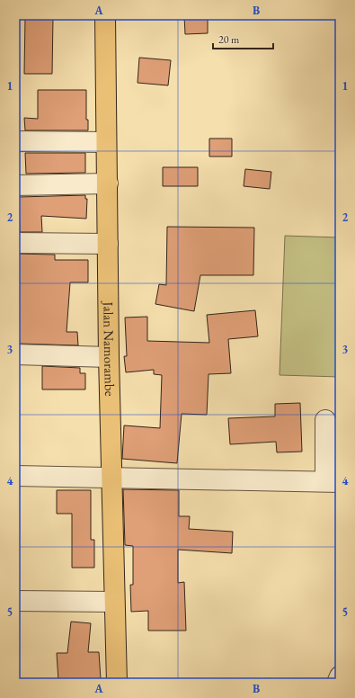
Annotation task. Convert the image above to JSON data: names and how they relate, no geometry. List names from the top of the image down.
{
  "streets": {
    "main road": ["Jalan Namorambe"]
  },
  "scale_bar": "20 m",
  "grid": {
    "columns": ["A", "B"],
    "rows": [
      "1",
      "2",
      "3",
      "4",
      "5"
    ]
  }
}
